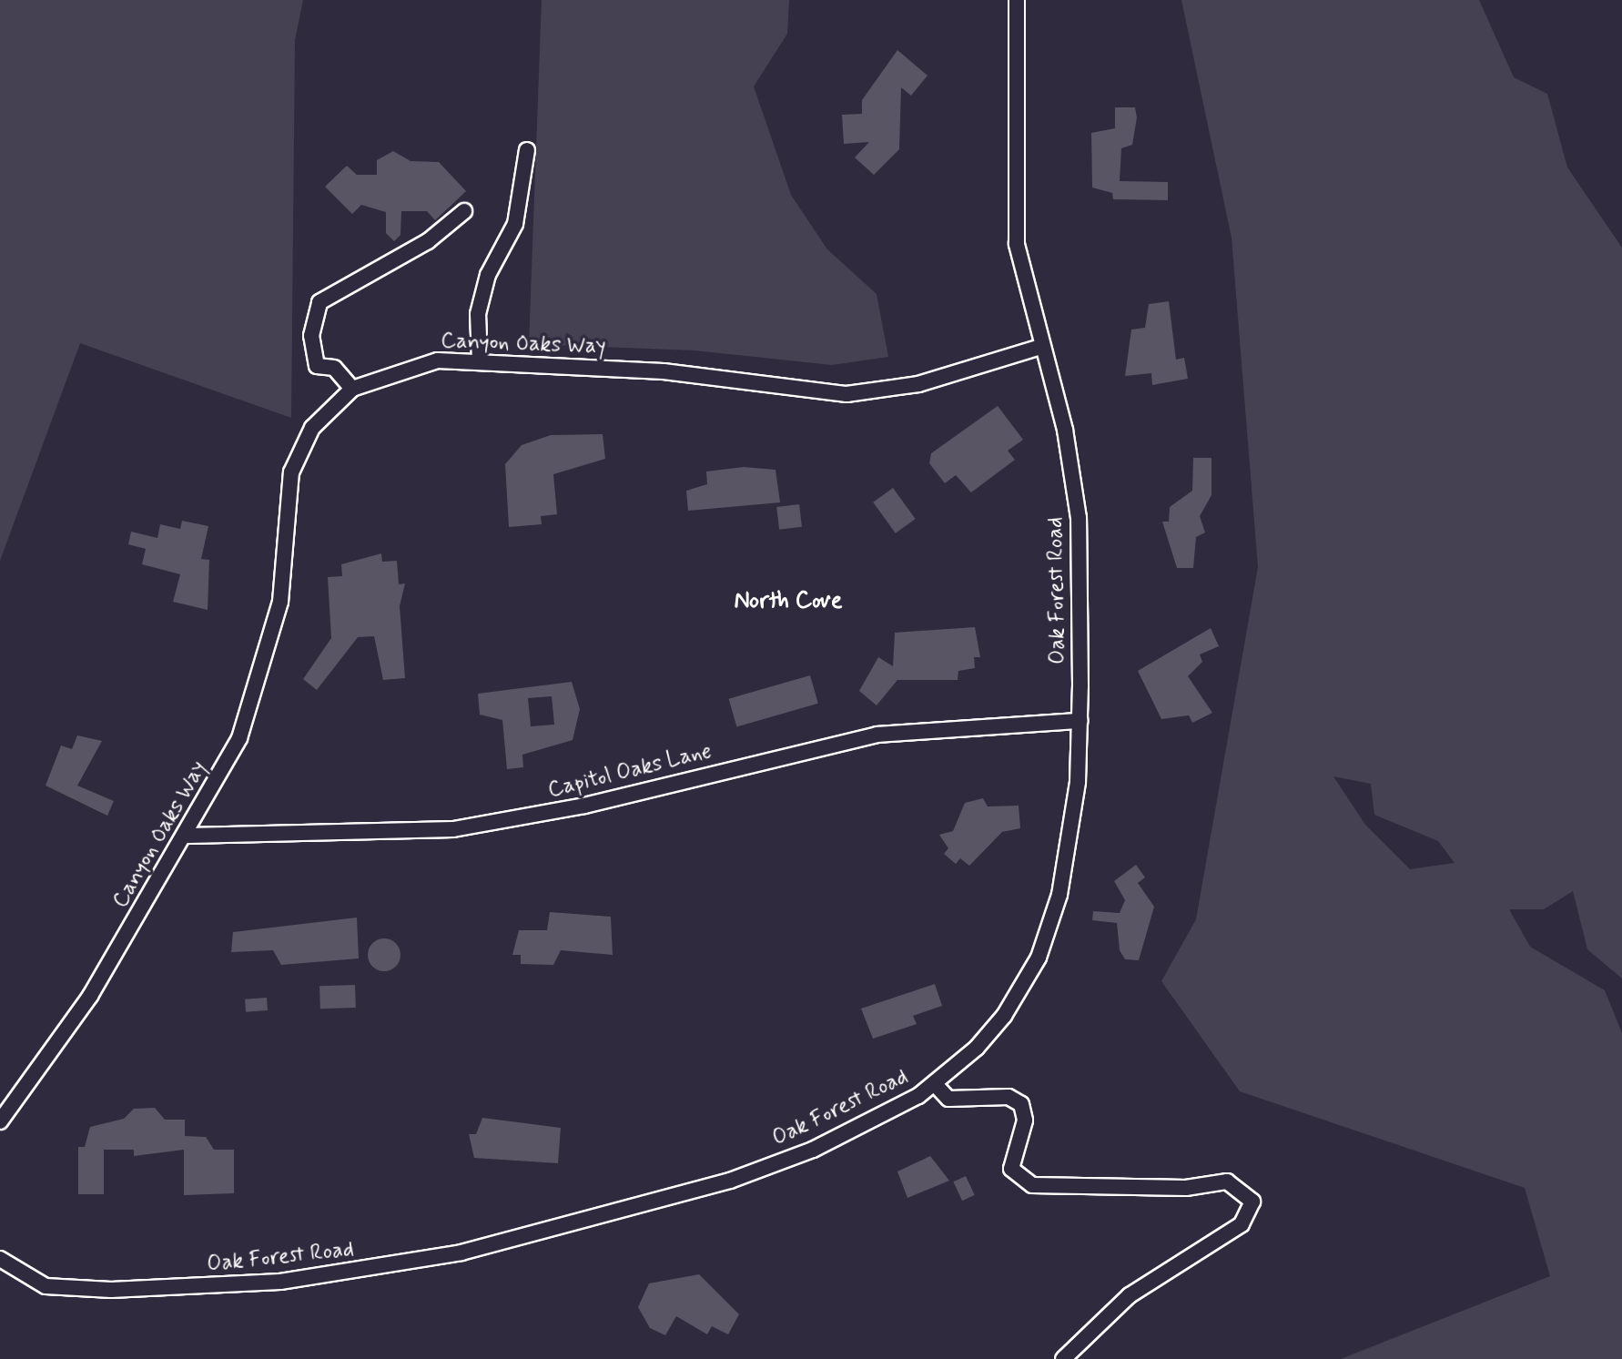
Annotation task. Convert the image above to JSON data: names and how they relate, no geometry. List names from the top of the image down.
{
  "streets": {
    "street": ["Canyon Oaks Way", "Oak Forest Road", "Capitol Oaks Lane"]
  },
  "crossings": [
    ["Canyon Oaks Way", "Oak Forest Road"],
    ["Canyon Oaks Way", "Capitol Oaks Lane"],
    ["Oak Forest Road", "Capitol Oaks Lane"]
  ],
  "districts": ["North Cove"]
}
